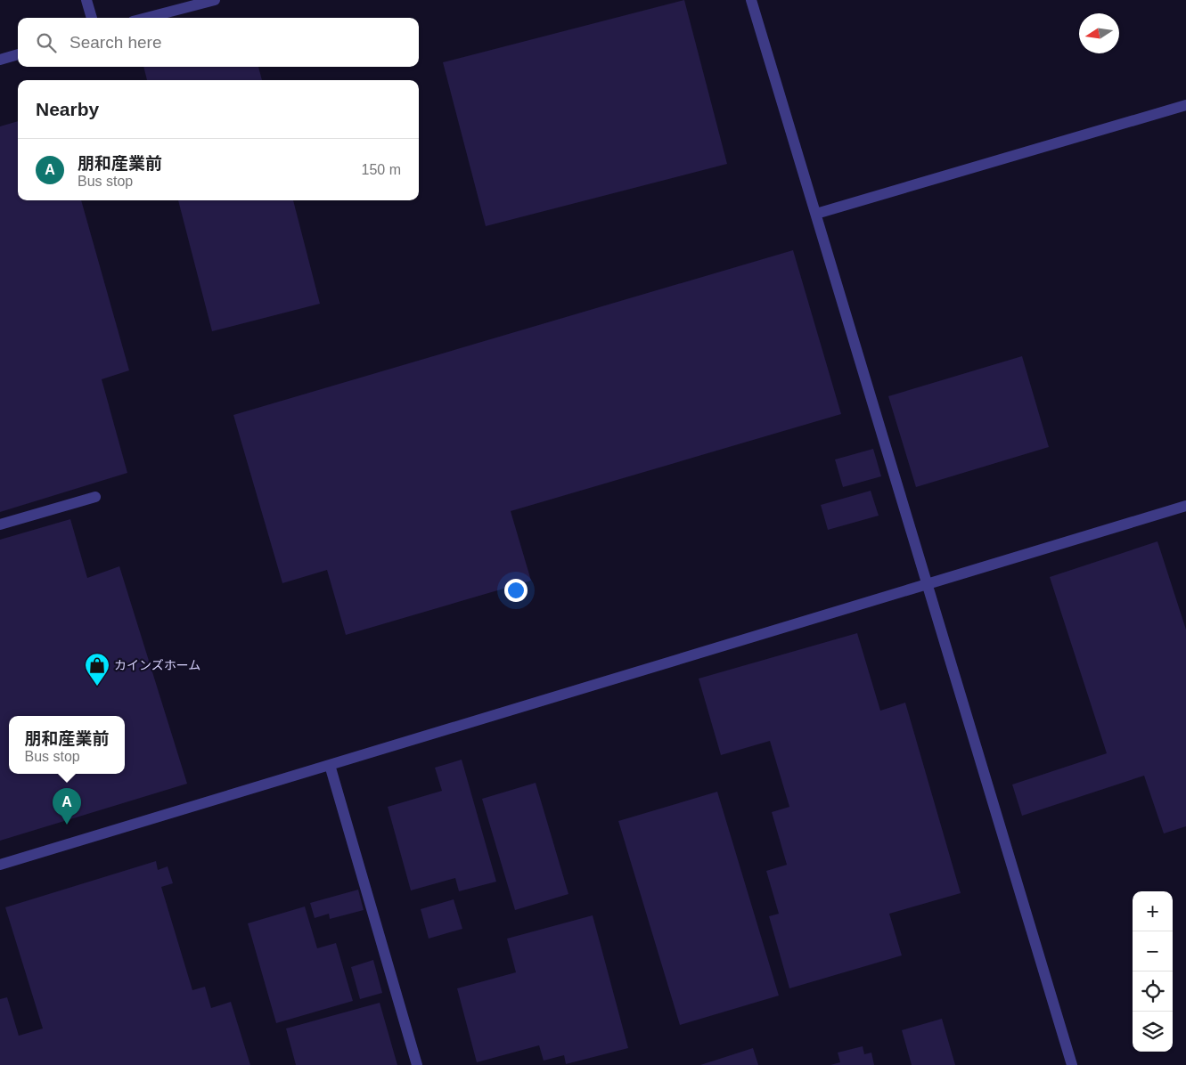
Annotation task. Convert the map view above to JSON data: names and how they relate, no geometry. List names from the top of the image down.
{
  "places": {
    "shop": ["カインズホーム"]
  },
  "north": "left",
  "page": {
    "search": "Search here",
    "heading": "Nearby",
    "list": [
      {
        "mark": "A",
        "name": "朋和産業前",
        "note": "Bus stop",
        "value": "150 m"
      }
    ],
    "popup": ["朋和産業前", "Bus stop"],
    "pins": "A",
    "map_buttons": ["+", "−"]
  }
}
